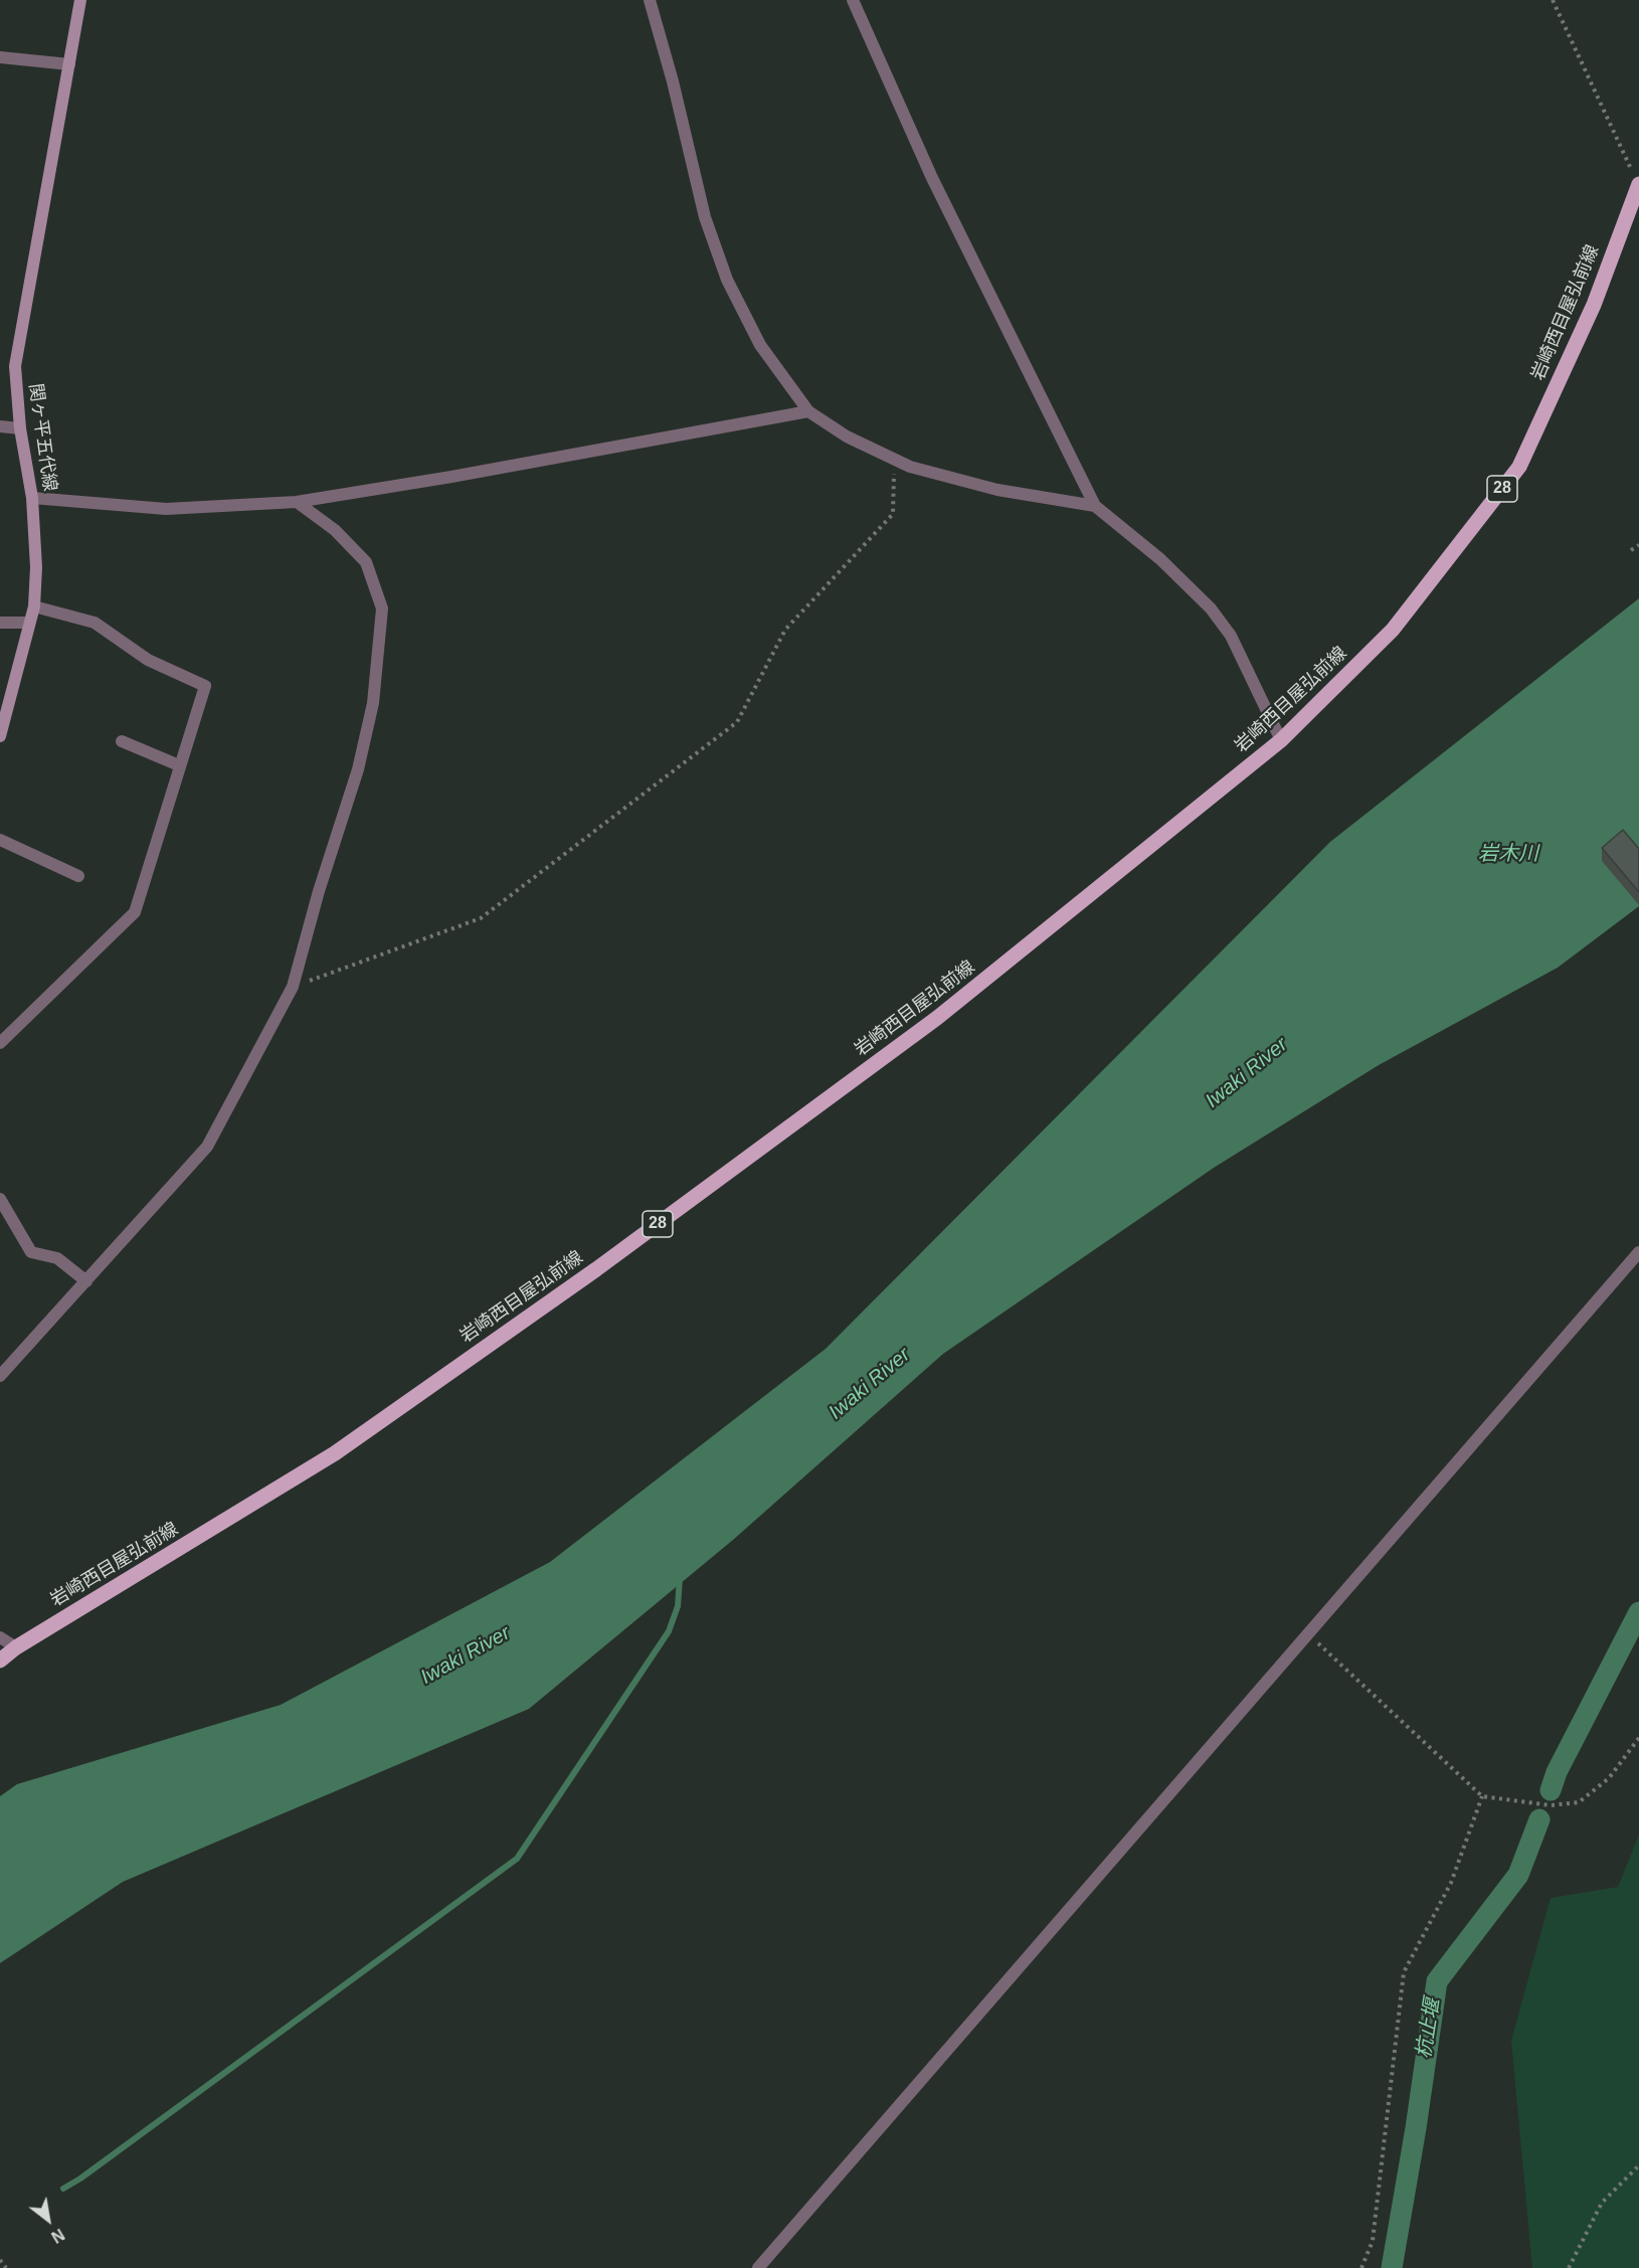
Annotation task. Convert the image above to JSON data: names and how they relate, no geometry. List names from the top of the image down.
{
  "streets": {
    "main road": ["岩崎西目屋弘前線", "関ヶ平五代線", "28"]
  },
  "water": ["岩木川", "Iwaki River", "杭止堰"],
  "north": "bottom right"
}
